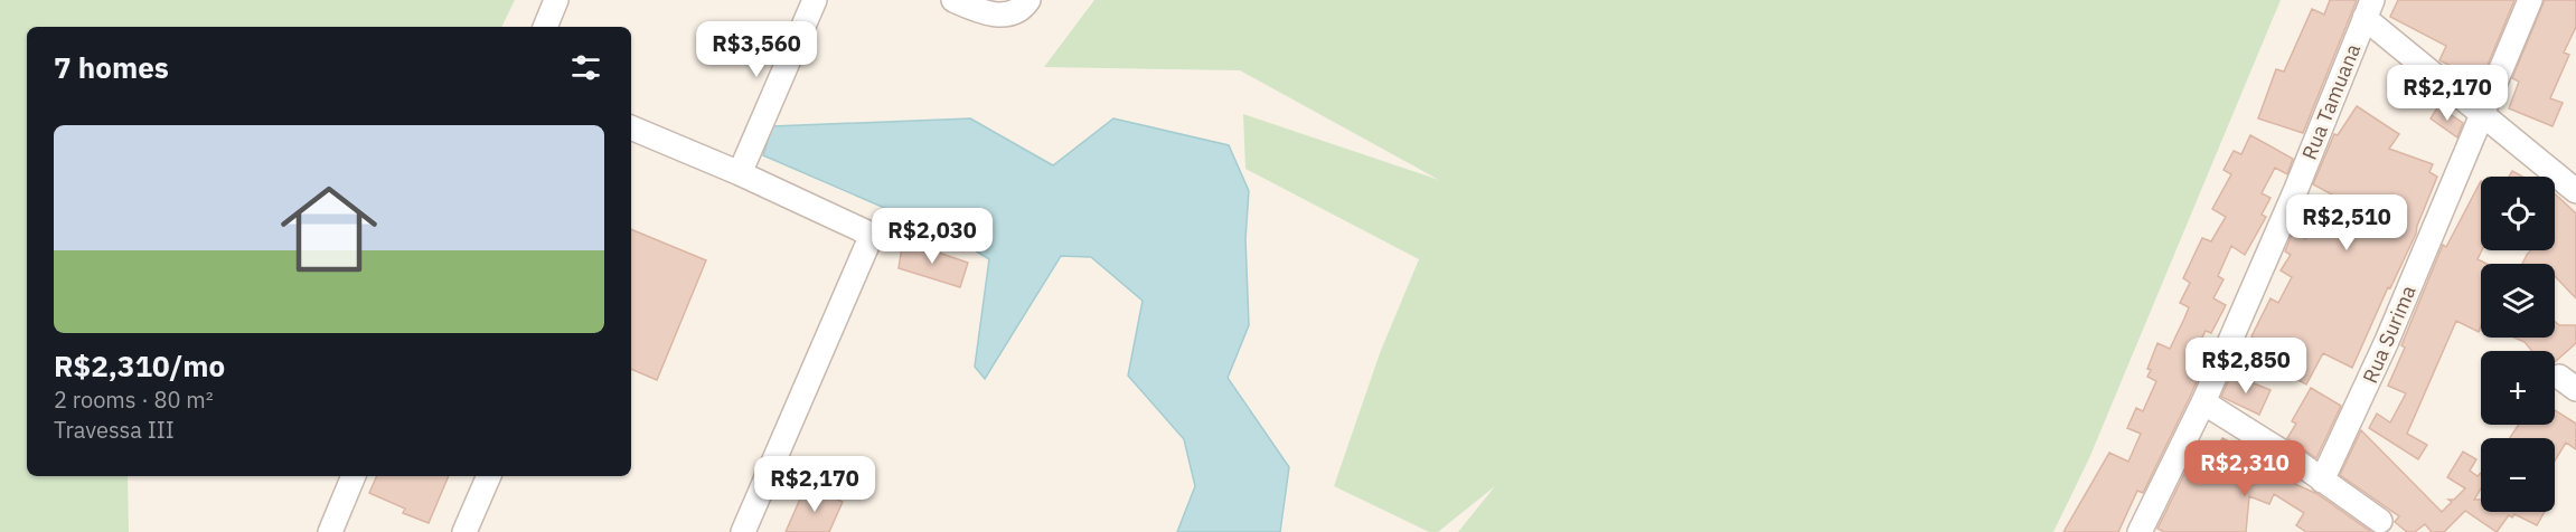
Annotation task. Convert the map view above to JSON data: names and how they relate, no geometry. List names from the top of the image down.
{
  "streets": {
    "street": ["Rua Tamuana", "Rua Surima"]
  },
  "page": {
    "price": [
      "R$3,560",
      "R$2,170",
      "R$2,510",
      "R$2,030",
      "R$2,850",
      "R$2,310",
      "R$2,170"
    ],
    "heading": "7 homes",
    "list": [
      {
        "name": "R$2,310/mo",
        "note": "2 rooms · 80 m² · Travessa III"
      }
    ],
    "map_buttons": ["+", "−"]
  }
}
